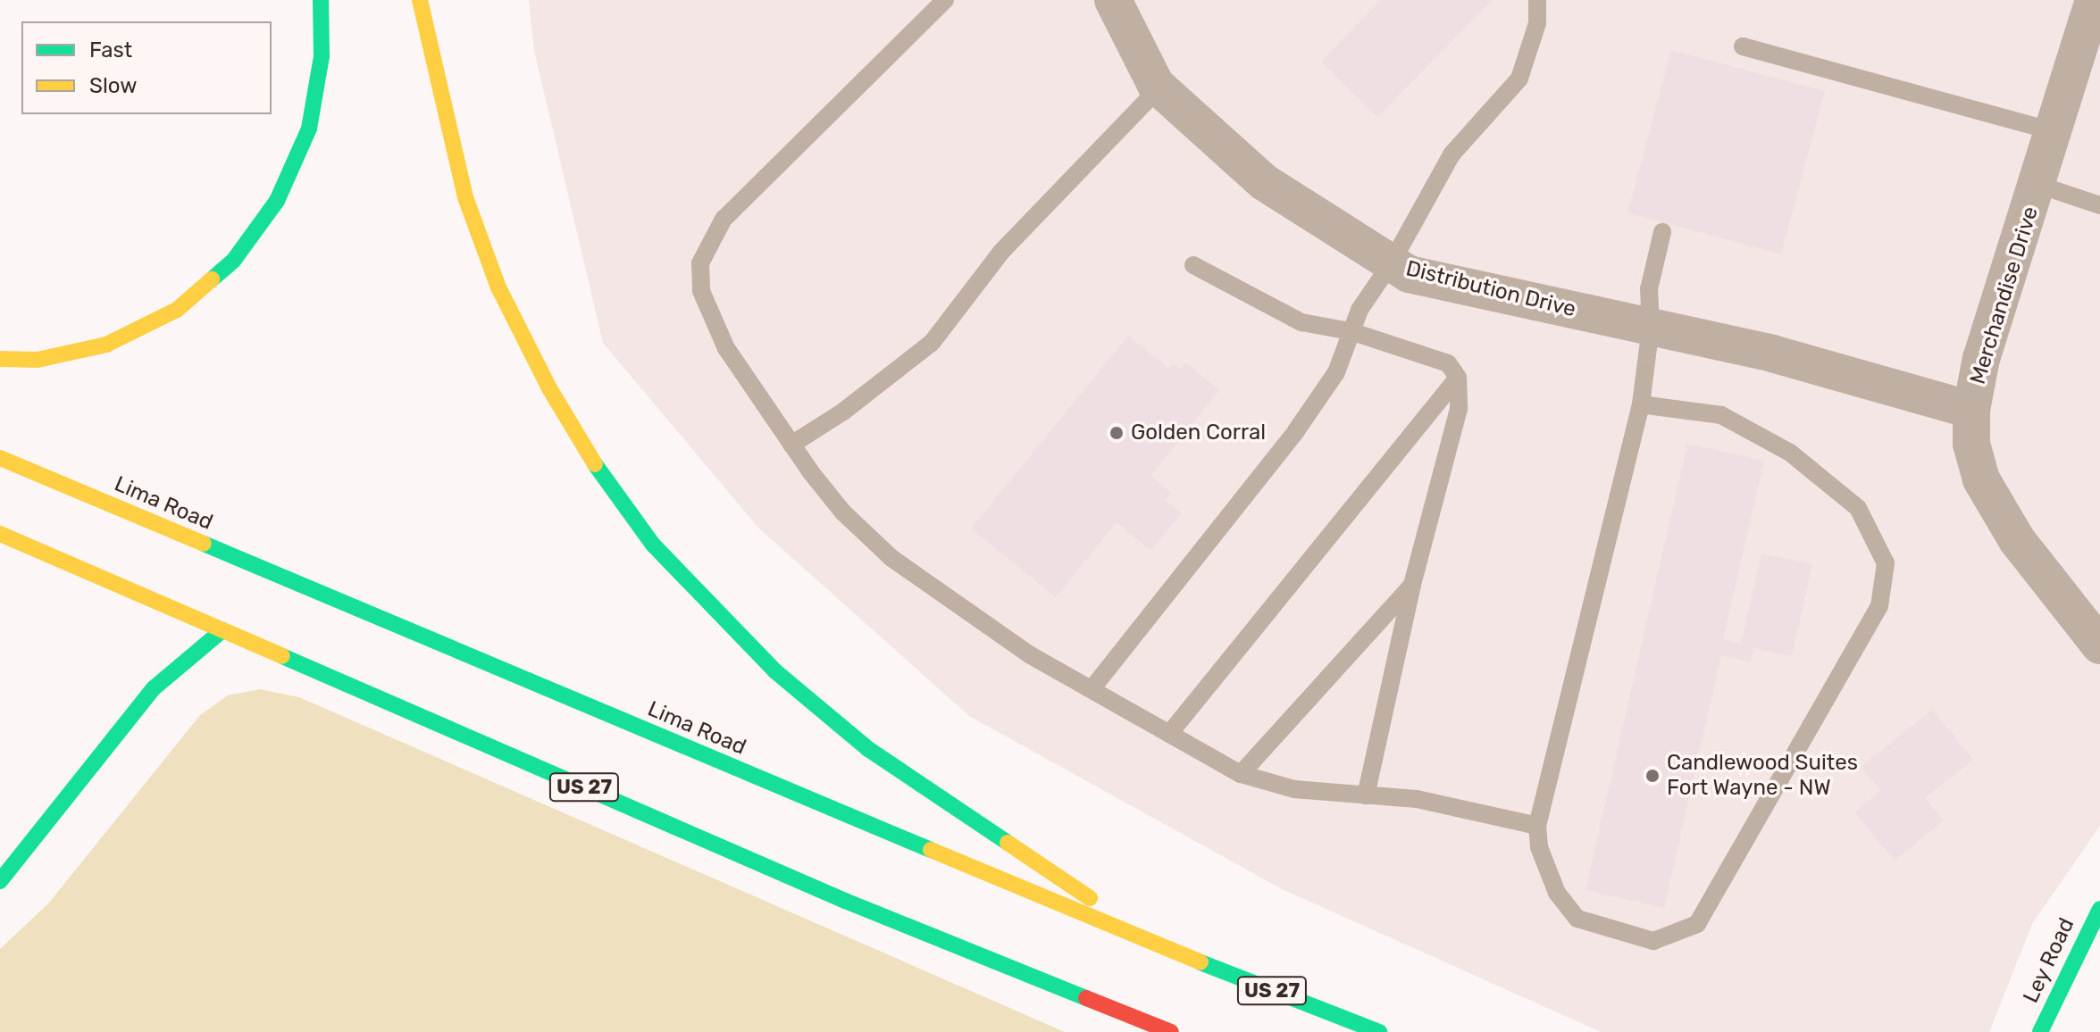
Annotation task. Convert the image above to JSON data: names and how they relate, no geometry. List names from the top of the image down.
{
  "streets": {
    "main road": ["Lima Road", "US 27", "Ley Road"],
    "street": ["Distribution Drive", "Merchandise Drive"]
  },
  "crossings": [
    ["Distribution Drive", "Merchandise Drive"]
  ],
  "places": ["Golden Corral", "Candlewood Suites Fort Wayne - NW"],
  "legend": ["Fast", "Slow"]
}
